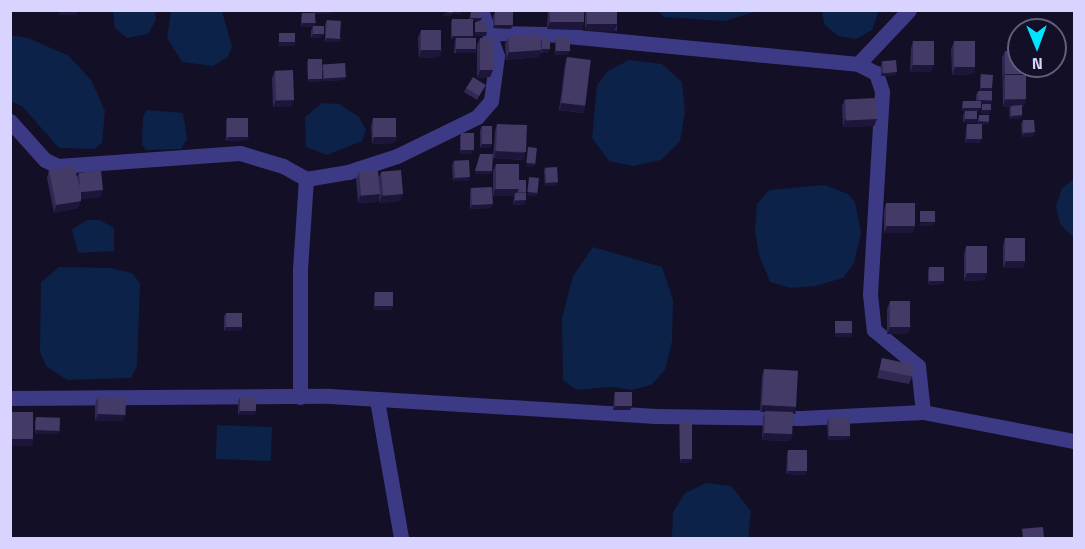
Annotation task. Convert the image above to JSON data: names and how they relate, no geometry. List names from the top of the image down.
{
  "north": "bottom"
}
